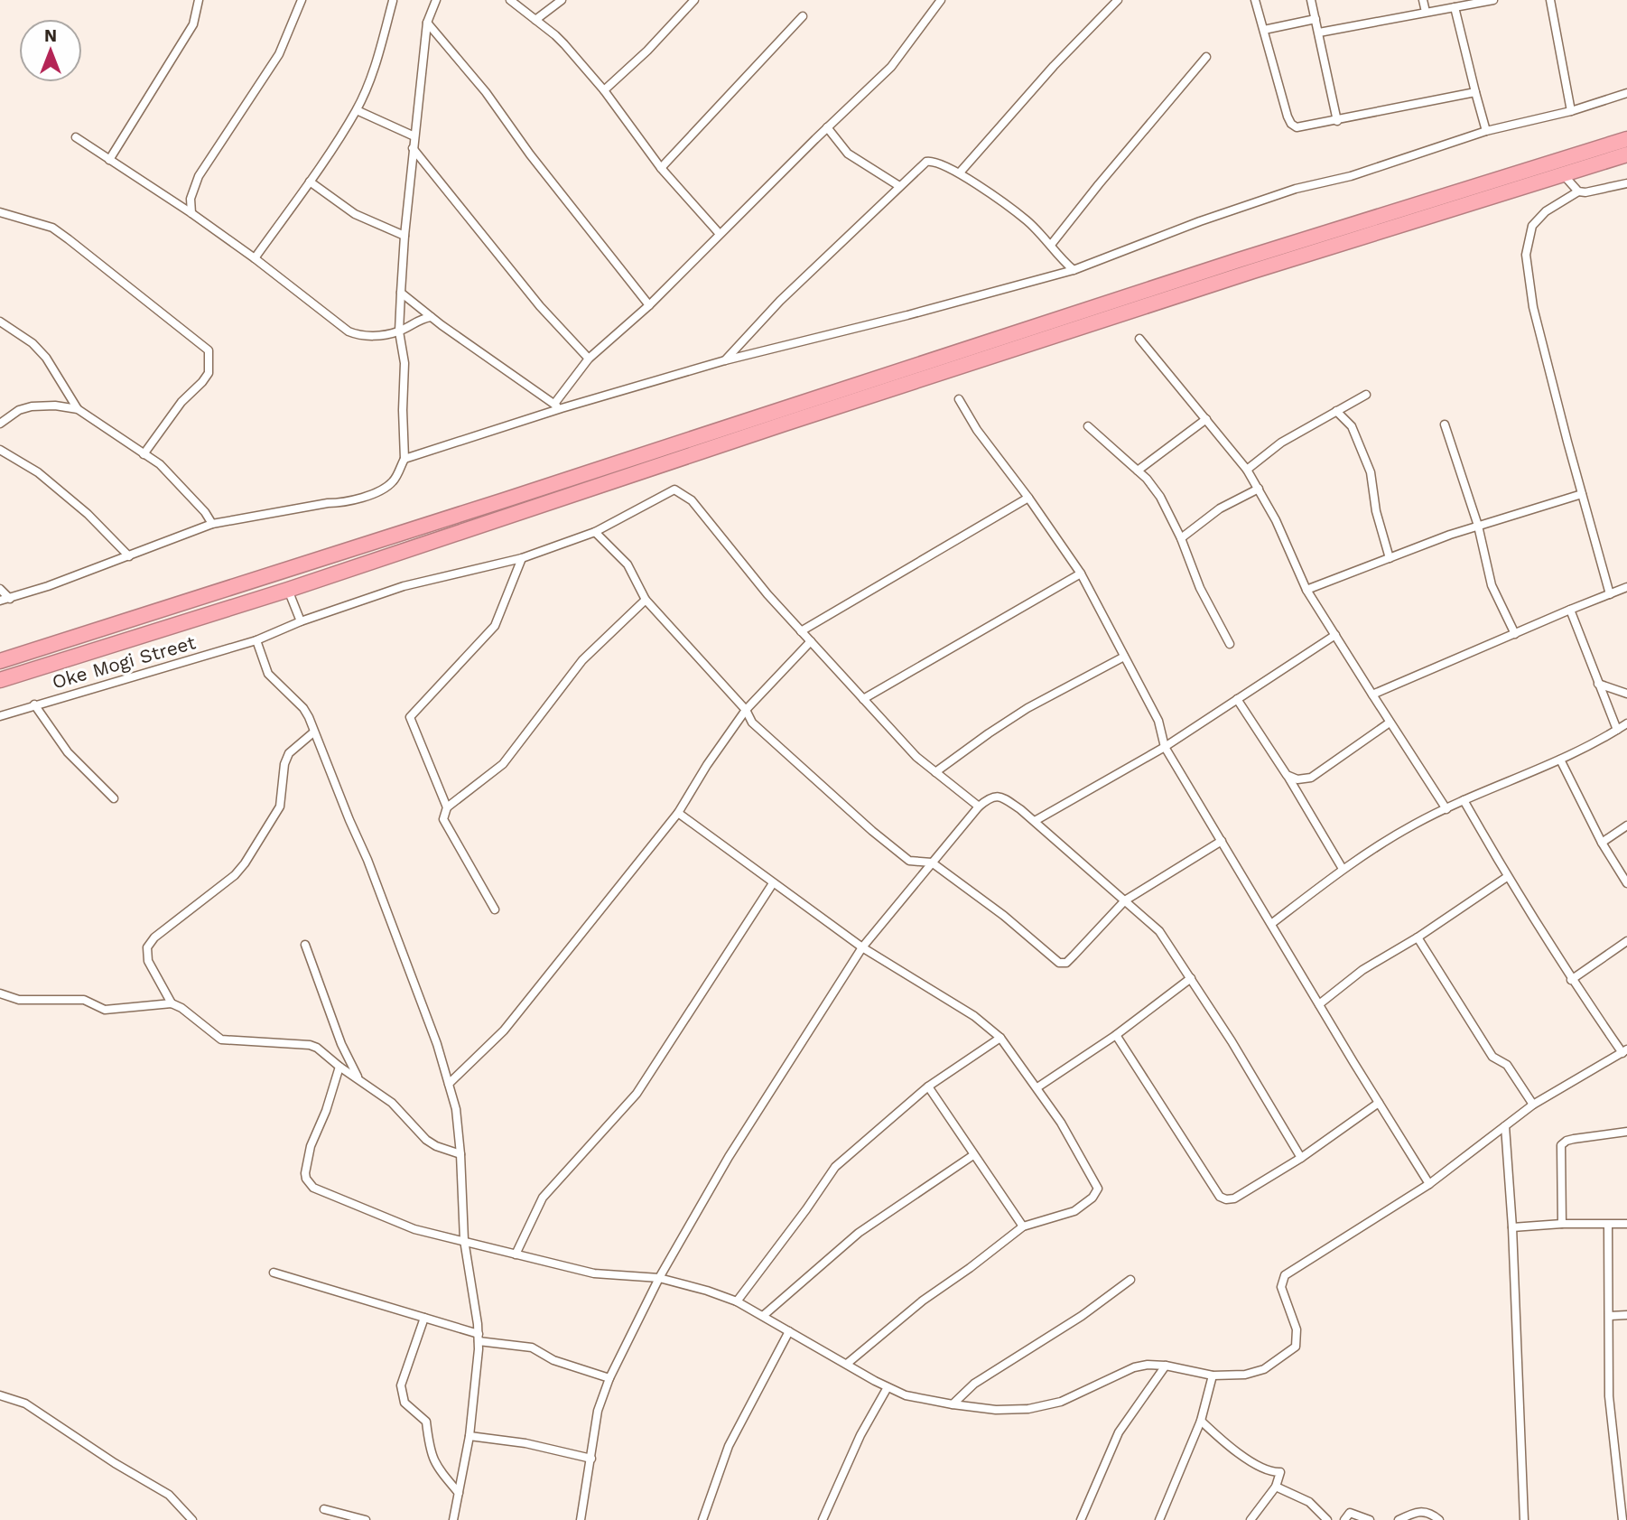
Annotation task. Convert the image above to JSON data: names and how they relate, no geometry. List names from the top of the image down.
{
  "streets": {
    "street": ["Oke Mogi Street"]
  },
  "north": "top"
}
